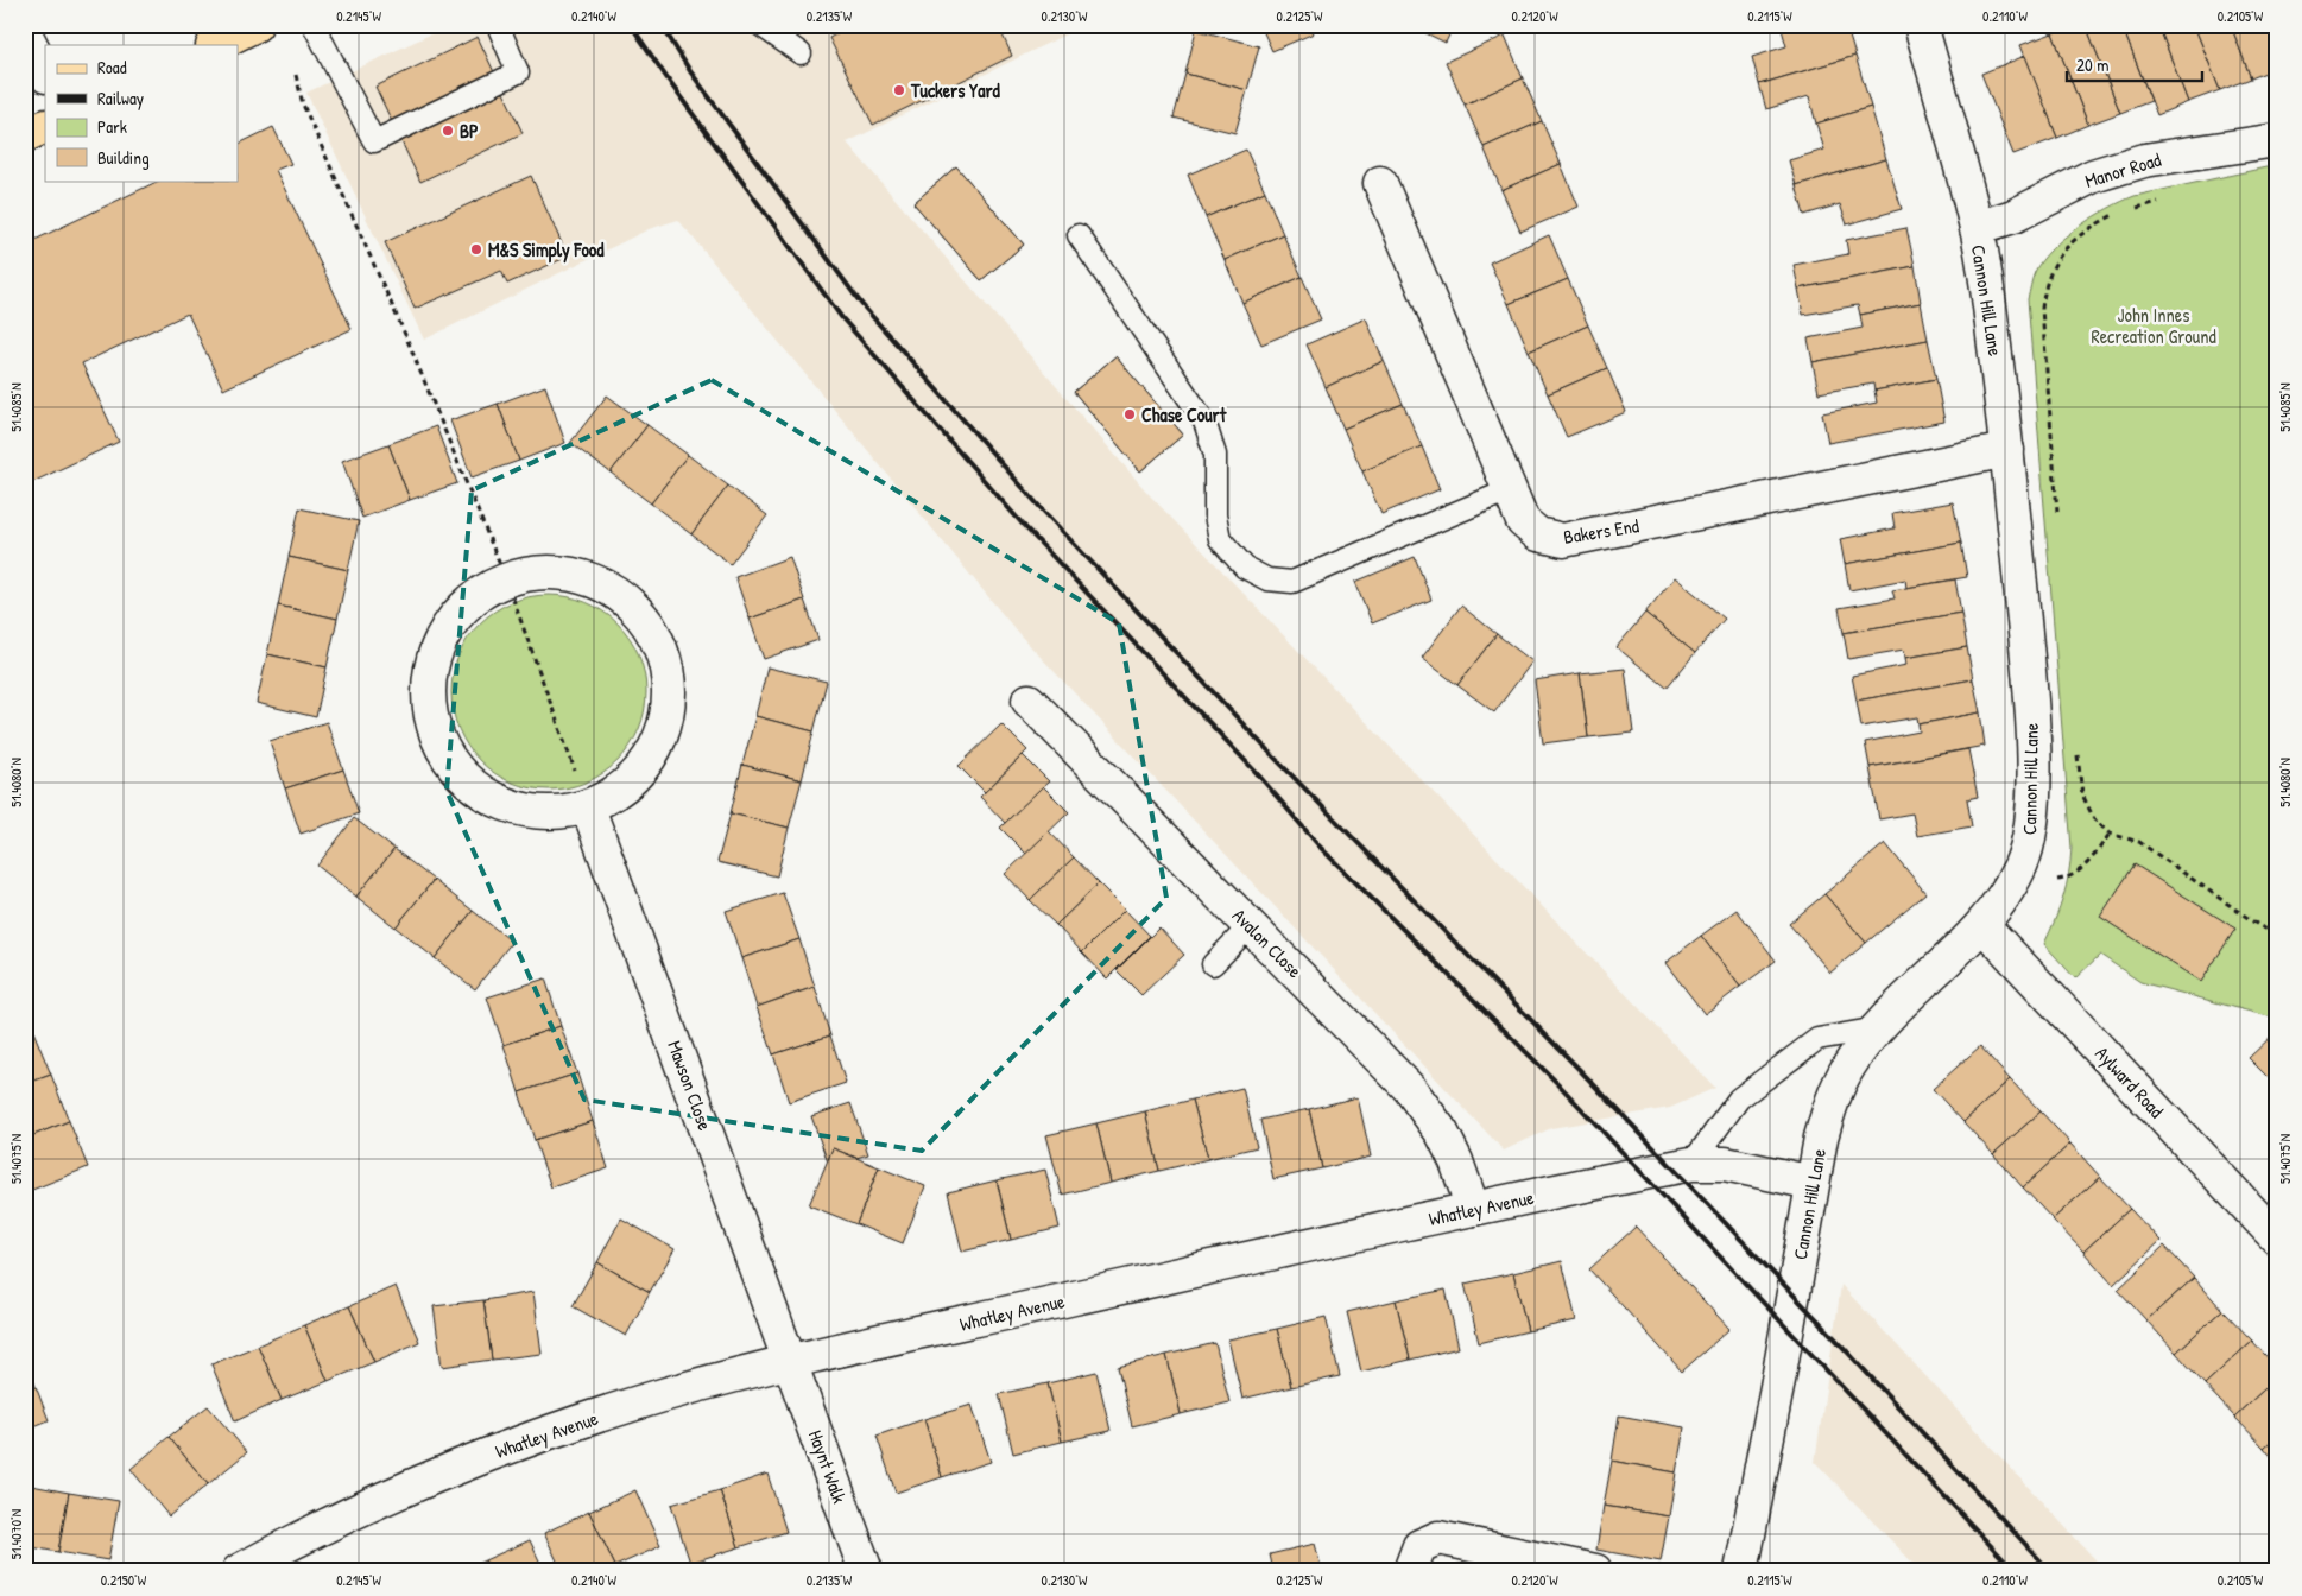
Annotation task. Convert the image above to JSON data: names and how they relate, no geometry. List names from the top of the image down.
{
  "streets": {
    "street": [
      "Manor Road",
      "Cannon Hill Lane",
      "Bakers End",
      "Avalon Close",
      "Aylward Road",
      "Mawson Close",
      "Whatley Avenue",
      "Haynt Walk"
    ]
  },
  "crossings": [
    ["Manor Road", "Cannon Hill Lane"],
    ["Cannon Hill Lane", "Bakers End"],
    ["Cannon Hill Lane", "Aylward Road"],
    ["Cannon Hill Lane", "Whatley Avenue"],
    ["Avalon Close", "Whatley Avenue"],
    ["Mawson Close", "Whatley Avenue"],
    ["Mawson Close", "Haynt Walk"],
    ["Whatley Avenue", "Haynt Walk"]
  ],
  "parks": ["John Innes Recreation Ground"],
  "places": [
    "Tuckers Yard",
    "BP",
    "M&S Simply Food",
    "Chase Court"
  ],
  "legend": [
    "Road",
    "Railway",
    "Park",
    "Building"
  ],
  "scale_bar": "20 m",
  "coordinates": [
    "0.2145°W",
    "0.2140°W",
    "0.2135°W",
    "0.2130°W",
    "0.2125°W",
    "0.2120°W",
    "0.2115°W",
    "0.2110°W",
    "0.2105°W",
    "51.4085°N",
    "51.4080°N",
    "51.4075°N",
    "51.4070°N",
    "0.2150°W"
  ]
}
